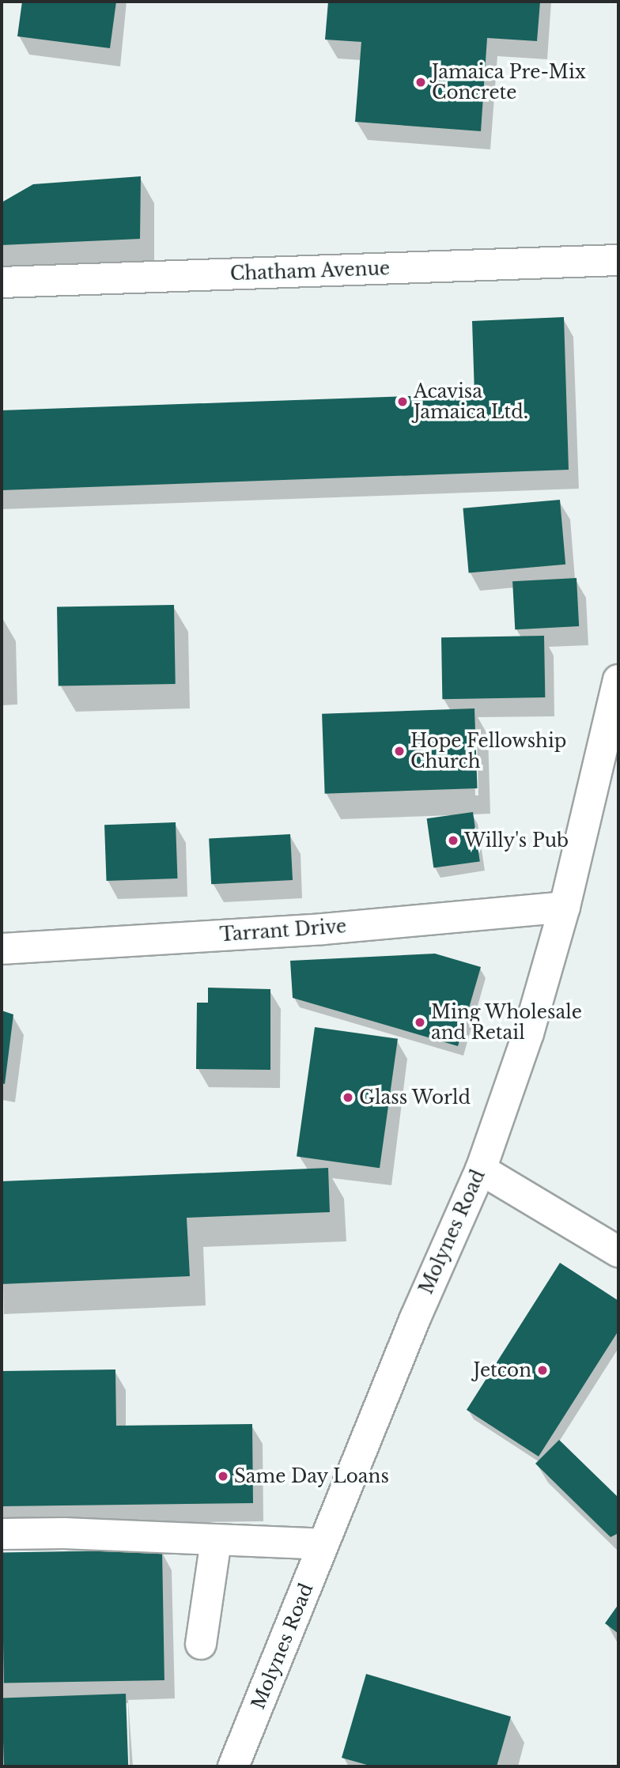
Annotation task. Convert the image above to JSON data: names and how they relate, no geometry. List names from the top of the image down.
{
  "streets": {
    "main road": ["Chatham Avenue", "Tarrant Drive", "Molynes Road"]
  },
  "crossings": [
    ["Tarrant Drive", "Molynes Road"]
  ],
  "places": [
    "Jamaica Pre-Mix Concrete",
    "Acavisa Jamaica Ltd.",
    "Hope Fellowship Church",
    "Willy's Pub",
    "Ming Wholesale and Retail",
    "Glass World",
    "Jetcon",
    "Same Day Loans"
  ]
}
